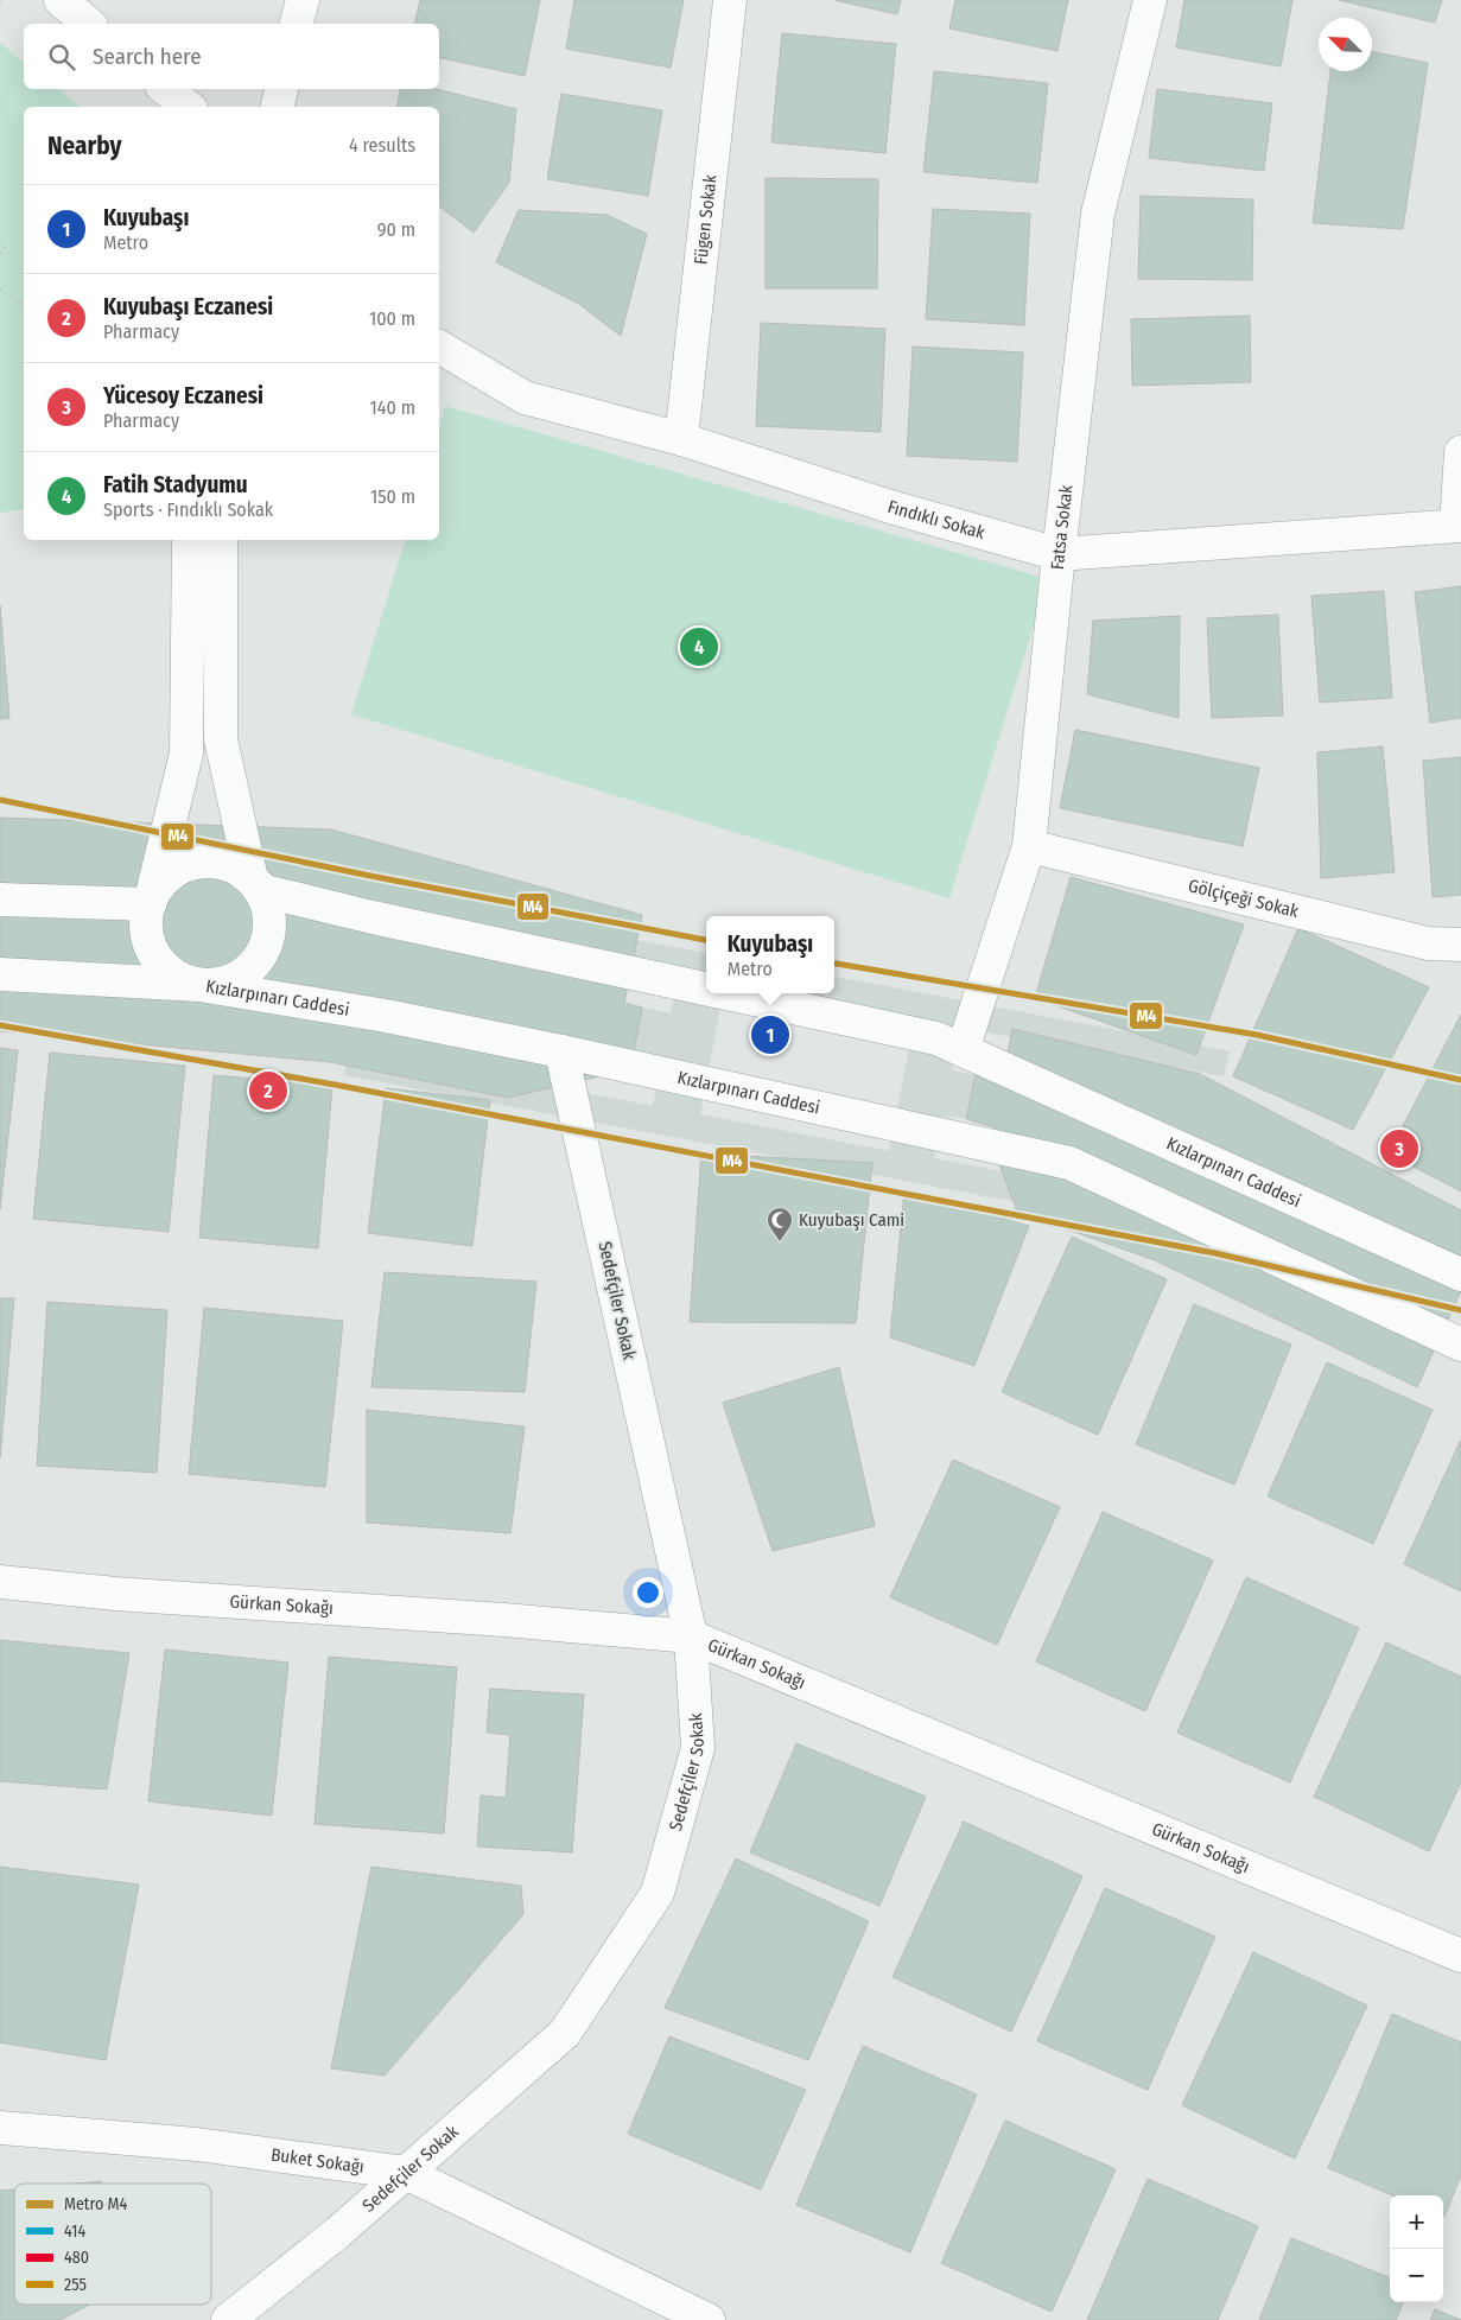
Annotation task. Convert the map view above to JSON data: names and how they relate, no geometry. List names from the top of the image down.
{
  "streets": {
    "street": [
      "Fügen Sokak",
      "Fındıklı Sokak",
      "Fatsa Sokak",
      "Gölçiçeği Sokak",
      "Kızlarpınarı Caddesi",
      "Sedefçiler Sokak",
      "Gürkan Sokağı",
      "Buket Sokağı"
    ]
  },
  "crossings": [
    ["Fügen Sokak", "Fındıklı Sokak"],
    ["Fındıklı Sokak", "Fatsa Sokak"],
    ["Fatsa Sokak", "Gölçiçeği Sokak"],
    ["Fatsa Sokak", "Kızlarpınarı Caddesi"],
    ["Kızlarpınarı Caddesi", "Sedefçiler Sokak"],
    ["Sedefçiler Sokak", "Gürkan Sokağı"],
    ["Sedefçiler Sokak", "Buket Sokağı"]
  ],
  "places": {
    "mosque": ["Kuyubaşı Cami"]
  },
  "lines": ["metro line M4"],
  "legend": [
    "Metro M4",
    "414",
    "480",
    "255"
  ],
  "north": "top left",
  "page": {
    "search": "Search here",
    "heading": ["Nearby", "4 results"],
    "list": [
      {
        "mark": "1",
        "name": "Kuyubaşı",
        "note": "Metro",
        "value": "90 m"
      },
      {
        "mark": "2",
        "name": "Kuyubaşı Eczanesi",
        "note": "Pharmacy",
        "value": "100 m"
      },
      {
        "mark": "3",
        "name": "Yücesoy Eczanesi",
        "note": "Pharmacy",
        "value": "140 m"
      },
      {
        "mark": "4",
        "name": "Fatih Stadyumu",
        "note": "Sports · Fındıklı Sokak",
        "value": "150 m"
      }
    ],
    "pins": [
      "4",
      "1",
      "2",
      "3"
    ],
    "popup": ["Kuyubaşı", "Metro"],
    "map_buttons": ["+", "−"]
  }
}
